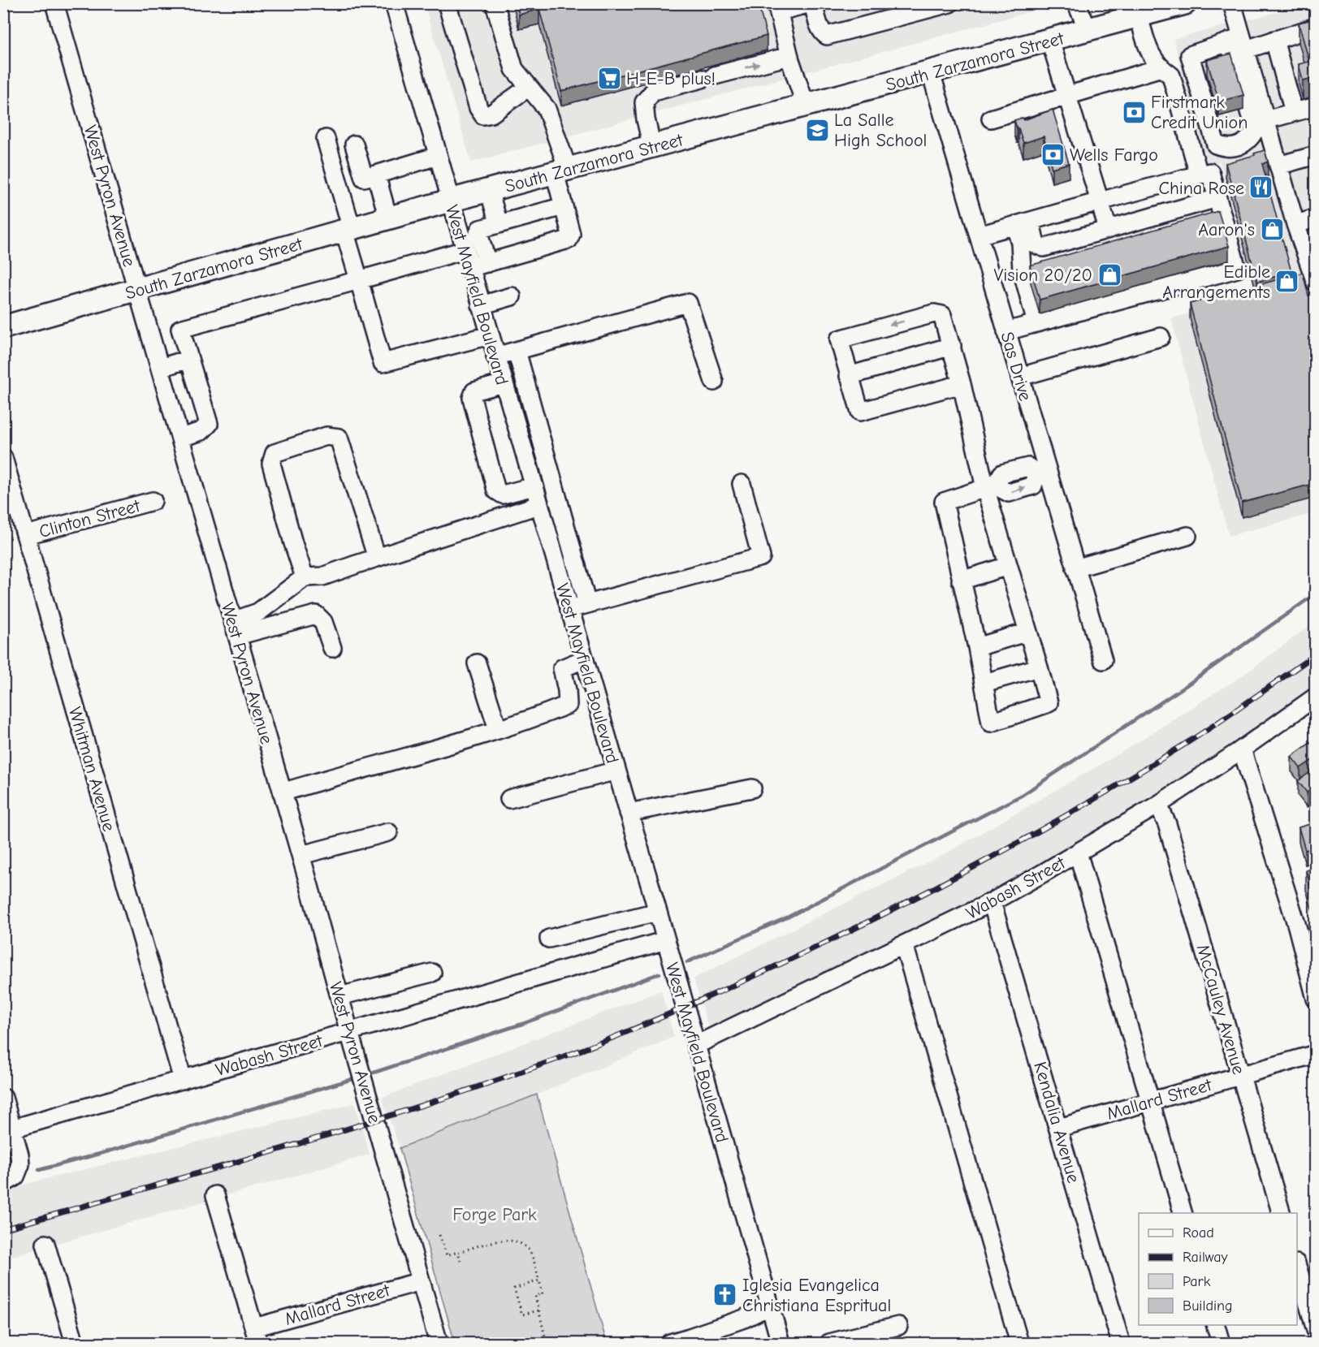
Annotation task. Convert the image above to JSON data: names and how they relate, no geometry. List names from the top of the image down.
{
  "streets": {
    "main road": ["South Zarzamora Street"],
    "street": [
      "West Pyron Avenue",
      "West Mayfield Boulevard",
      "Sas Drive",
      "Clinton Street",
      "Whitman Avenue",
      "Wabash Street",
      "McCauley Avenue",
      "Mallard Street",
      "Kendalia Avenue"
    ]
  },
  "crossings": [
    ["South Zarzamora Street", "West Pyron Avenue"],
    ["South Zarzamora Street", "West Mayfield Boulevard"],
    ["South Zarzamora Street", "Sas Drive"],
    ["West Pyron Avenue", "Wabash Street"],
    ["West Pyron Avenue", "Mallard Street"],
    ["West Mayfield Boulevard", "Wabash Street"],
    ["Clinton Street", "Whitman Avenue"],
    ["Whitman Avenue", "Wabash Street"],
    ["Wabash Street", "McCauley Avenue"],
    ["Wabash Street", "Kendalia Avenue"],
    ["McCauley Avenue", "Mallard Street"],
    ["Mallard Street", "Kendalia Avenue"]
  ],
  "parks": ["Forge Park"],
  "places": {
    "supermarket": ["H-E-B plus!"],
    "bank": ["Firstmark Credit Union", "Wells Fargo"],
    "school or university": ["La Salle High School"],
    "restaurant": ["China Rose"],
    "shop": ["Aaron's", "Vision 20/20", "Edible Arrangements"],
    "church": ["Iglesia Evangelica Christiana Espritual"]
  },
  "legend": [
    "Road",
    "Railway",
    "Park",
    "Building"
  ]
}
